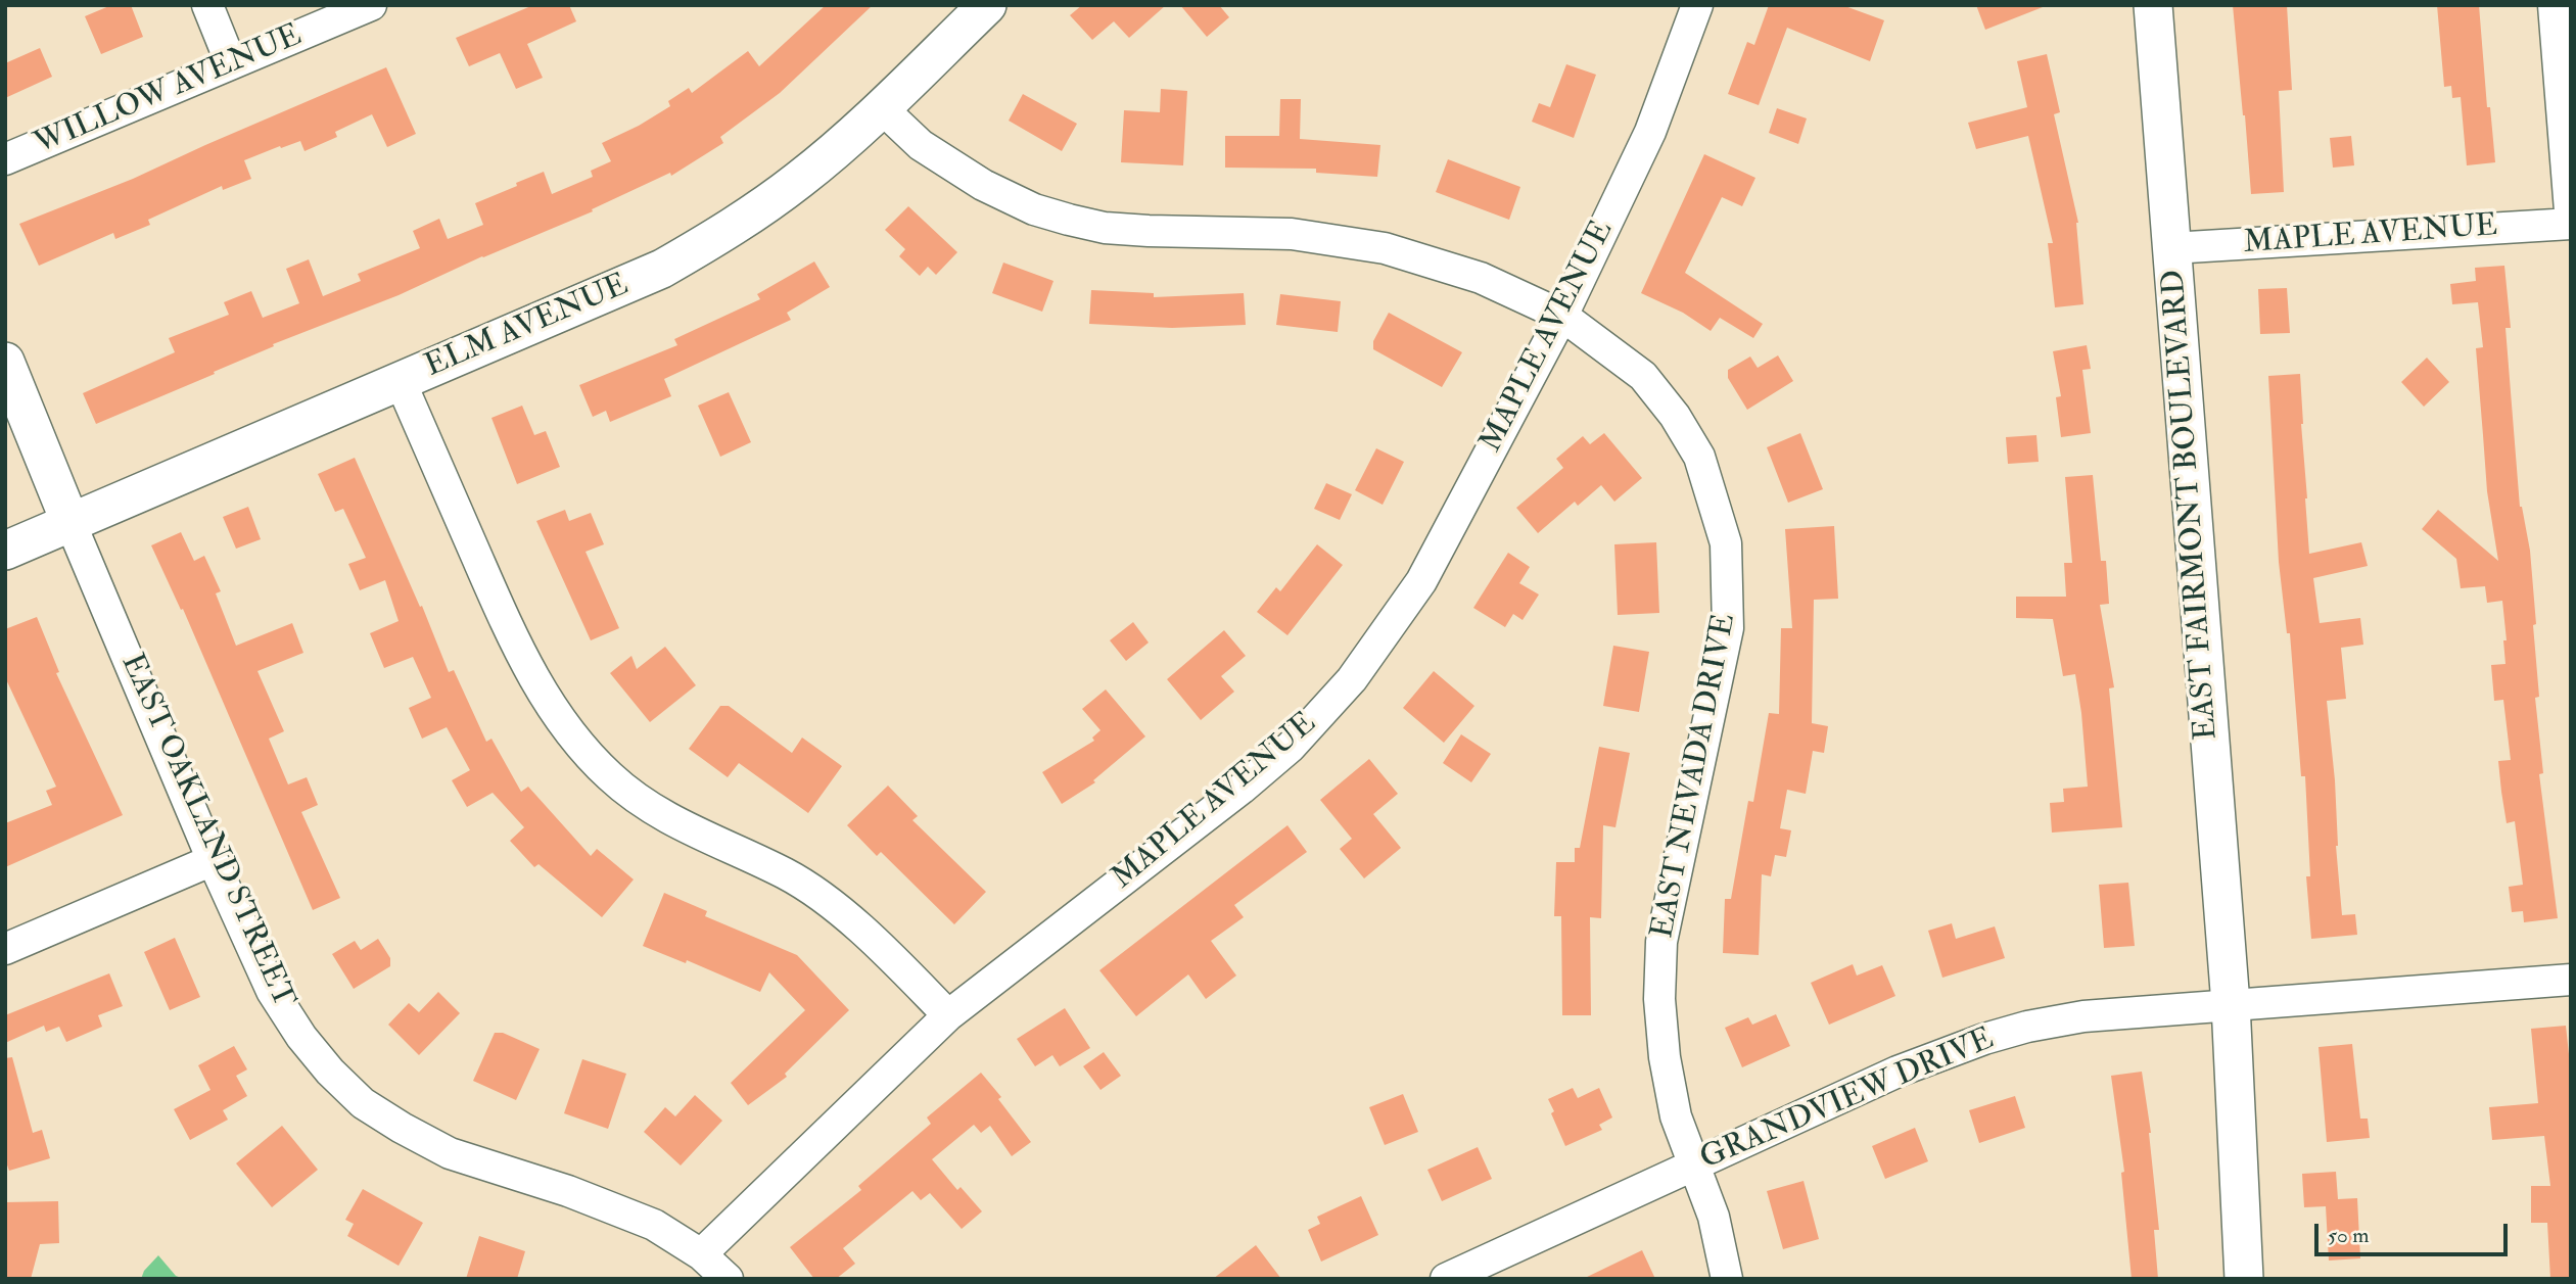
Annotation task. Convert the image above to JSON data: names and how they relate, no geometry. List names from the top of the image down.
{
  "streets": {
    "street": [
      "WILLOW AVENUE",
      "MAPLE AVENUE",
      "ELM AVENUE",
      "EAST FAIRMONT BOULEVARD",
      "EAST NEVADA DRIVE",
      "EAST OAKLAND STREET",
      "GRANDVIEW DRIVE"
    ]
  },
  "crossings": [
    ["MAPLE AVENUE", "EAST FAIRMONT BOULEVARD"],
    ["MAPLE AVENUE", "EAST NEVADA DRIVE"],
    ["MAPLE AVENUE", "EAST OAKLAND STREET"],
    ["ELM AVENUE", "EAST NEVADA DRIVE"],
    ["ELM AVENUE", "EAST OAKLAND STREET"],
    ["EAST FAIRMONT BOULEVARD", "GRANDVIEW DRIVE"],
    ["EAST NEVADA DRIVE", "GRANDVIEW DRIVE"]
  ],
  "scale_bar": "50 m"
}
